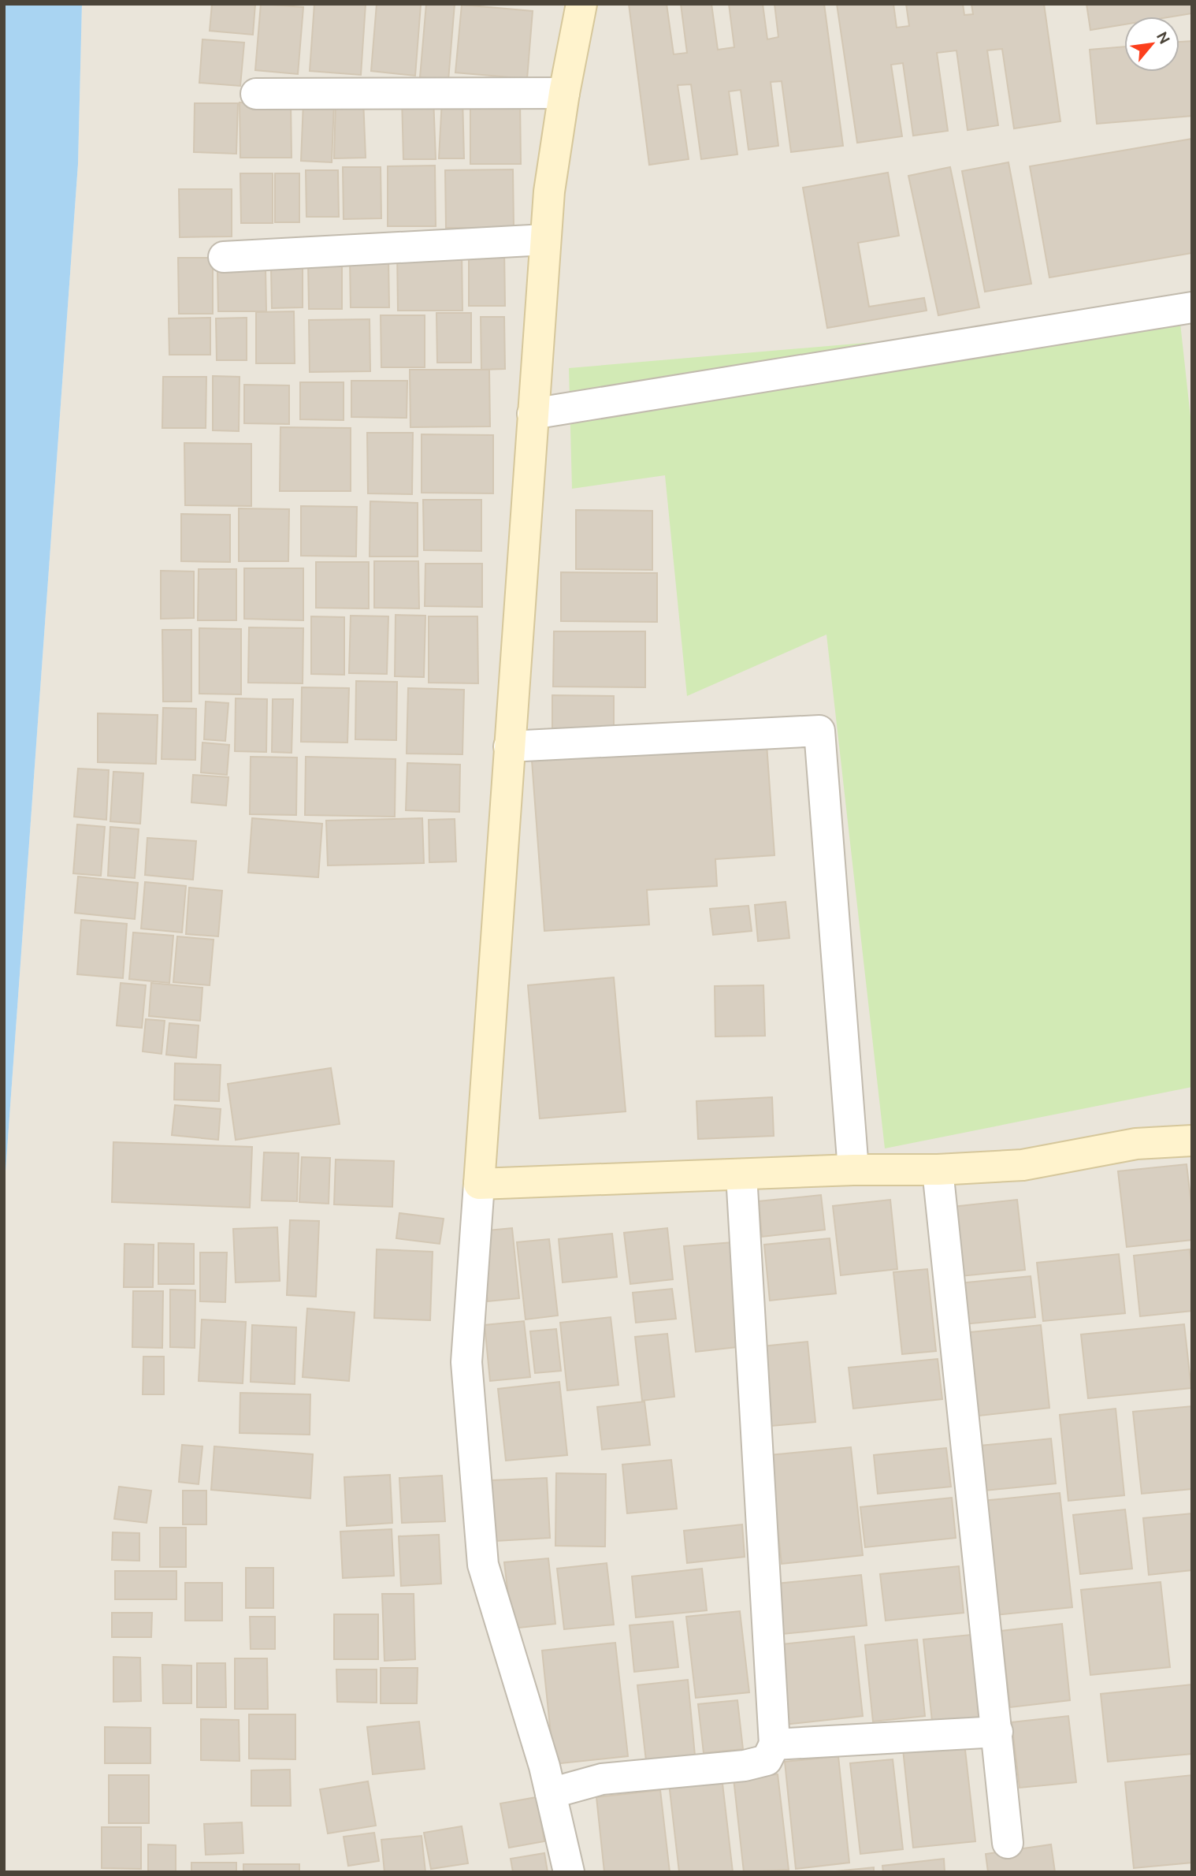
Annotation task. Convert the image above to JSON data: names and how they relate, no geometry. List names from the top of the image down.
{
  "north": "top right"
}
